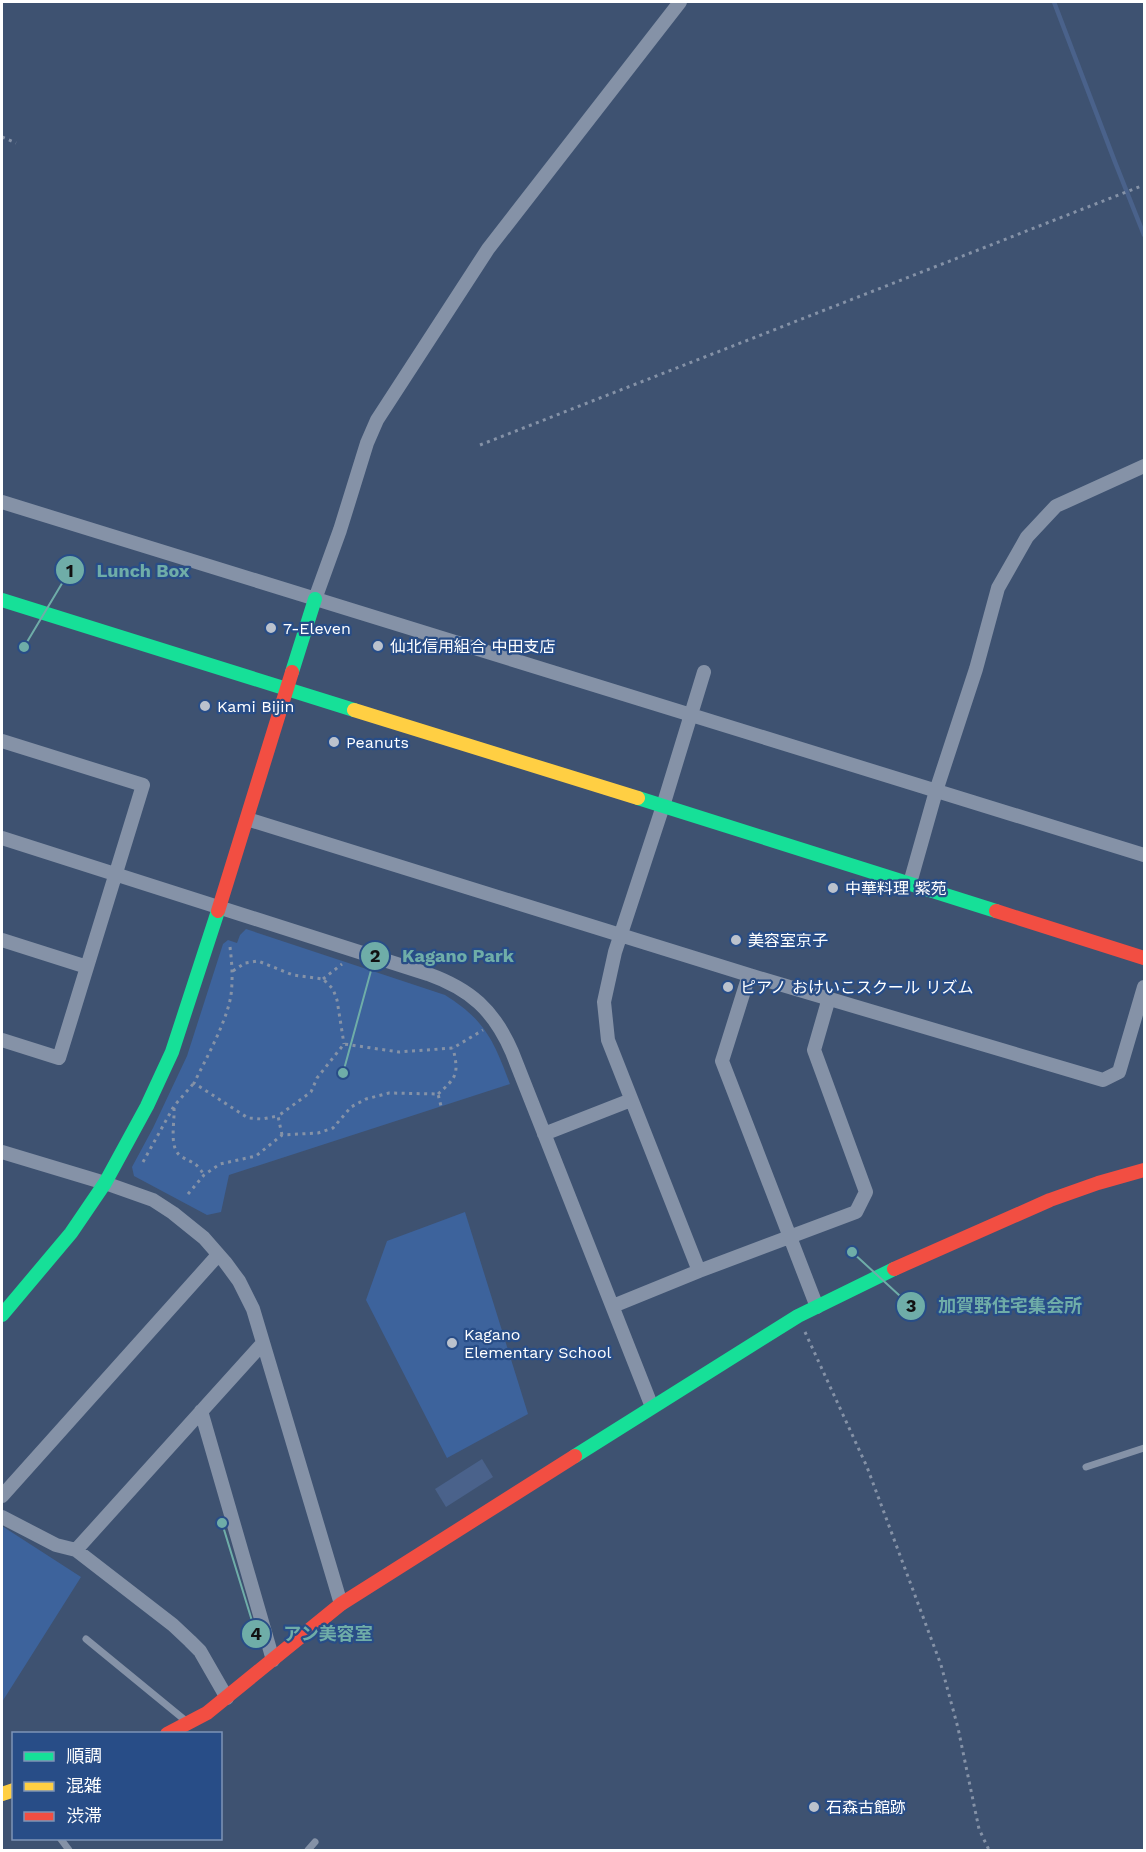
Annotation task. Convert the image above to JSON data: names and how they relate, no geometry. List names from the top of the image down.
{
  "places": [
    "7-Eleven",
    "仙北信用組合 中田支店",
    "Lunch Box",
    "Kami Bijin",
    "Peanuts",
    "中華料理 紫苑",
    "美容室京子",
    "ピアノ おけいこスクール リズム",
    "Kagano Park",
    "加賀野住宅集会所",
    "Kagano Elementary School",
    "アン美容室",
    "石森古館跡"
  ],
  "legend": ["順調", "混雑", "渋滞"]
}
